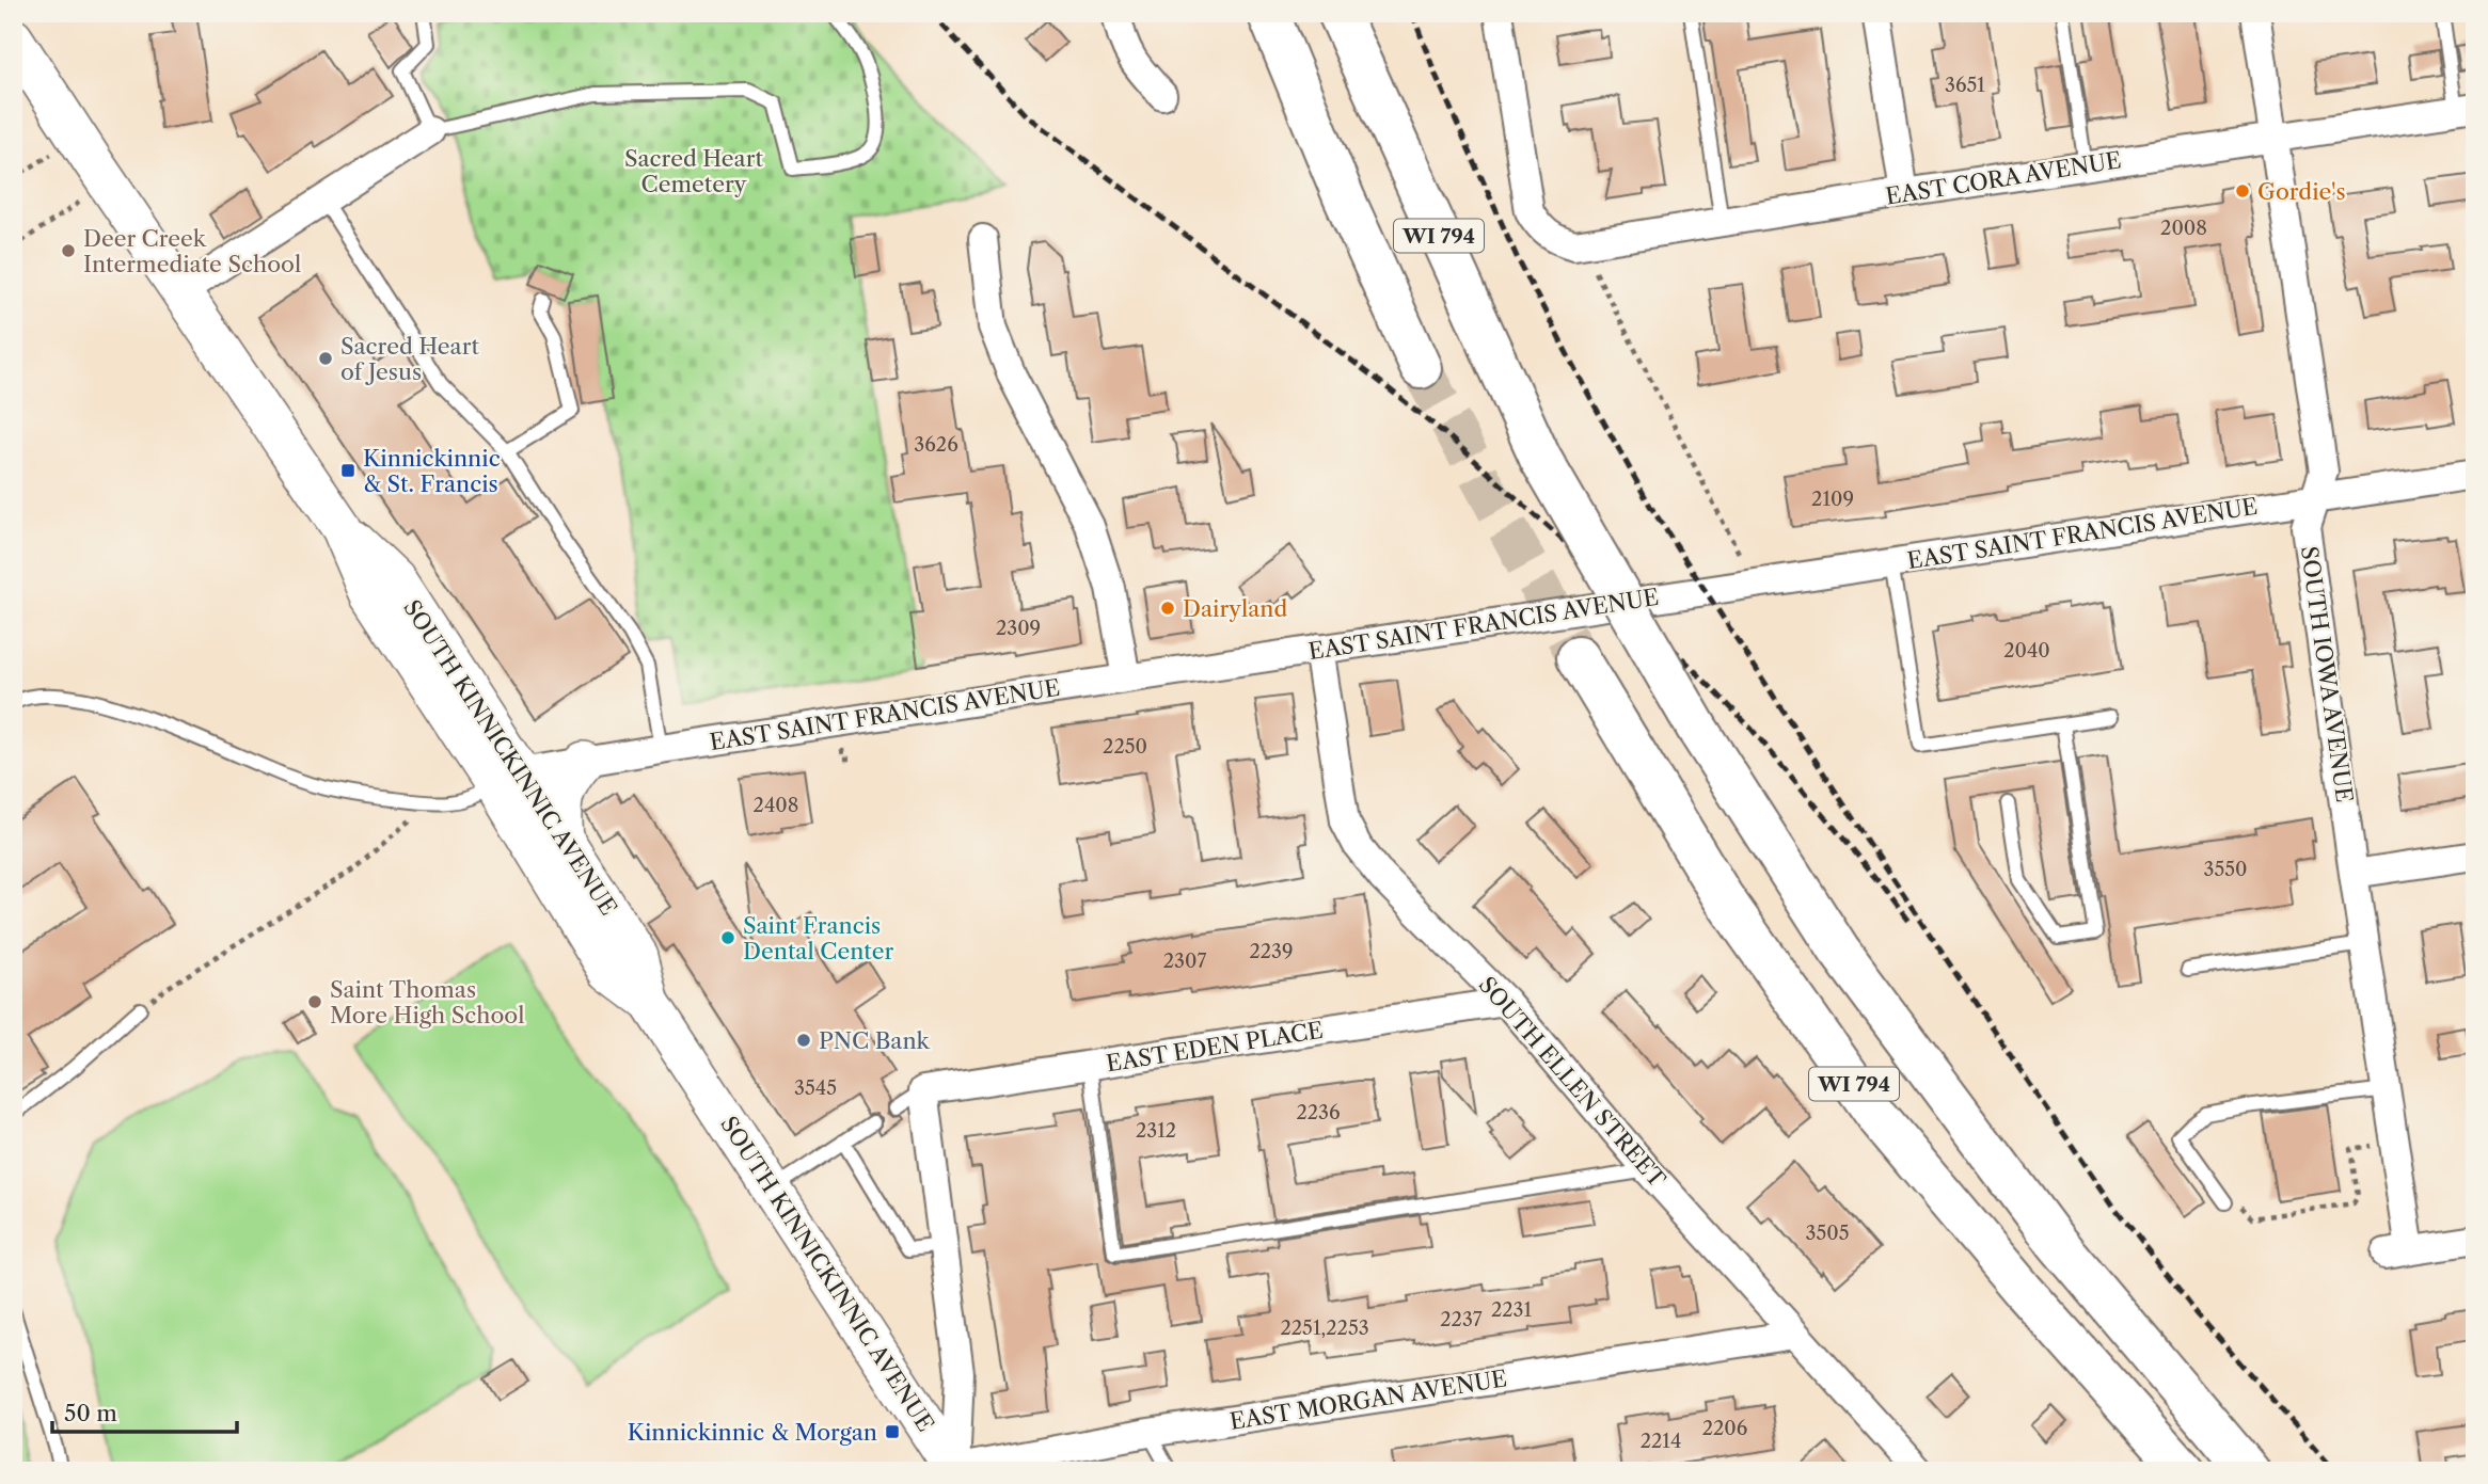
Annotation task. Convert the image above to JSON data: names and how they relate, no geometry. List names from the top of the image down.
{
  "streets": {
    "main road": ["WI 794", "SOUTH KINNICKINNIC AVENUE"],
    "street": [
      "EAST CORA AVENUE",
      "EAST SAINT FRANCIS AVENUE",
      "SOUTH IOWA AVENUE",
      "EAST EDEN PLACE",
      "SOUTH ELLEN STREET",
      "EAST MORGAN AVENUE"
    ]
  },
  "crossings": [
    ["EAST CORA AVENUE", "SOUTH IOWA AVENUE"],
    ["EAST SAINT FRANCIS AVENUE", "SOUTH IOWA AVENUE"],
    ["EAST SAINT FRANCIS AVENUE", "SOUTH KINNICKINNIC AVENUE"],
    ["EAST SAINT FRANCIS AVENUE", "SOUTH ELLEN STREET"],
    ["SOUTH KINNICKINNIC AVENUE", "EAST MORGAN AVENUE"],
    ["EAST EDEN PLACE", "SOUTH ELLEN STREET"],
    ["SOUTH ELLEN STREET", "EAST MORGAN AVENUE"]
  ],
  "parks": ["Sacred Heart Cemetery"],
  "places": {
    "other": [
      "Gordie's",
      "Deer Creek Intermediate School",
      "Sacred Heart of Jesus",
      "Dairyland",
      "Saint Francis Dental Center",
      "Saint Thomas More High School",
      "PNC Bank"
    ],
    "transit": ["Kinnickinnic & St. Francis", "Kinnickinnic & Morgan"]
  },
  "house_numbers": [
    "3651",
    "2008",
    "3626",
    "2109",
    "2309",
    "2040",
    "2250",
    "2408",
    "3550",
    "2239",
    "2307",
    "3545",
    "2236",
    "2312",
    "3505",
    "2231",
    "2237",
    "2251,2253",
    "2206",
    "2214"
  ],
  "scale_bar": "50 m"
}
